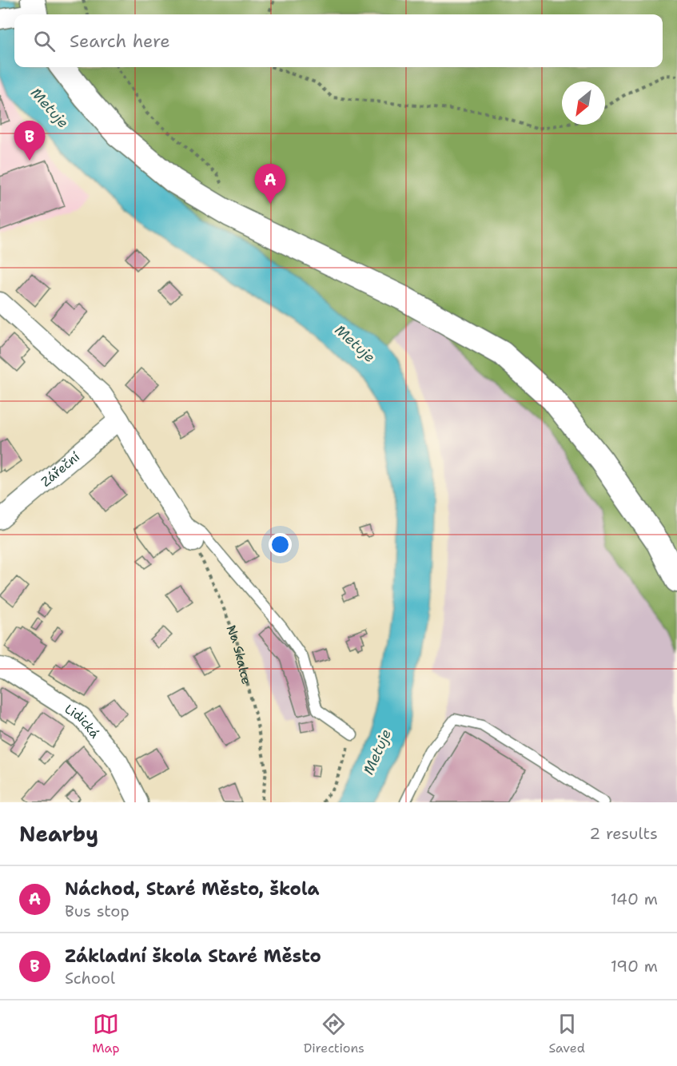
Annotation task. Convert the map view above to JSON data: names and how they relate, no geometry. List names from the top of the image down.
{
  "streets": {
    "street": ["Zářeční", "Lidická"],
    "path": ["Na Skalce"]
  },
  "water": ["Metuje"],
  "north": "bottom left",
  "page": {
    "search": "Search here",
    "pins": ["B", "A"],
    "heading": ["Nearby", "2 results"],
    "list": [
      {
        "mark": "A",
        "name": "Náchod, Staré Město, škola",
        "note": "Bus stop",
        "value": "140 m"
      },
      {
        "mark": "B",
        "name": "Základní škola Staré Město",
        "note": "School",
        "value": "190 m"
      }
    ],
    "nav": ["Map", "Directions", "Saved"]
  }
}
